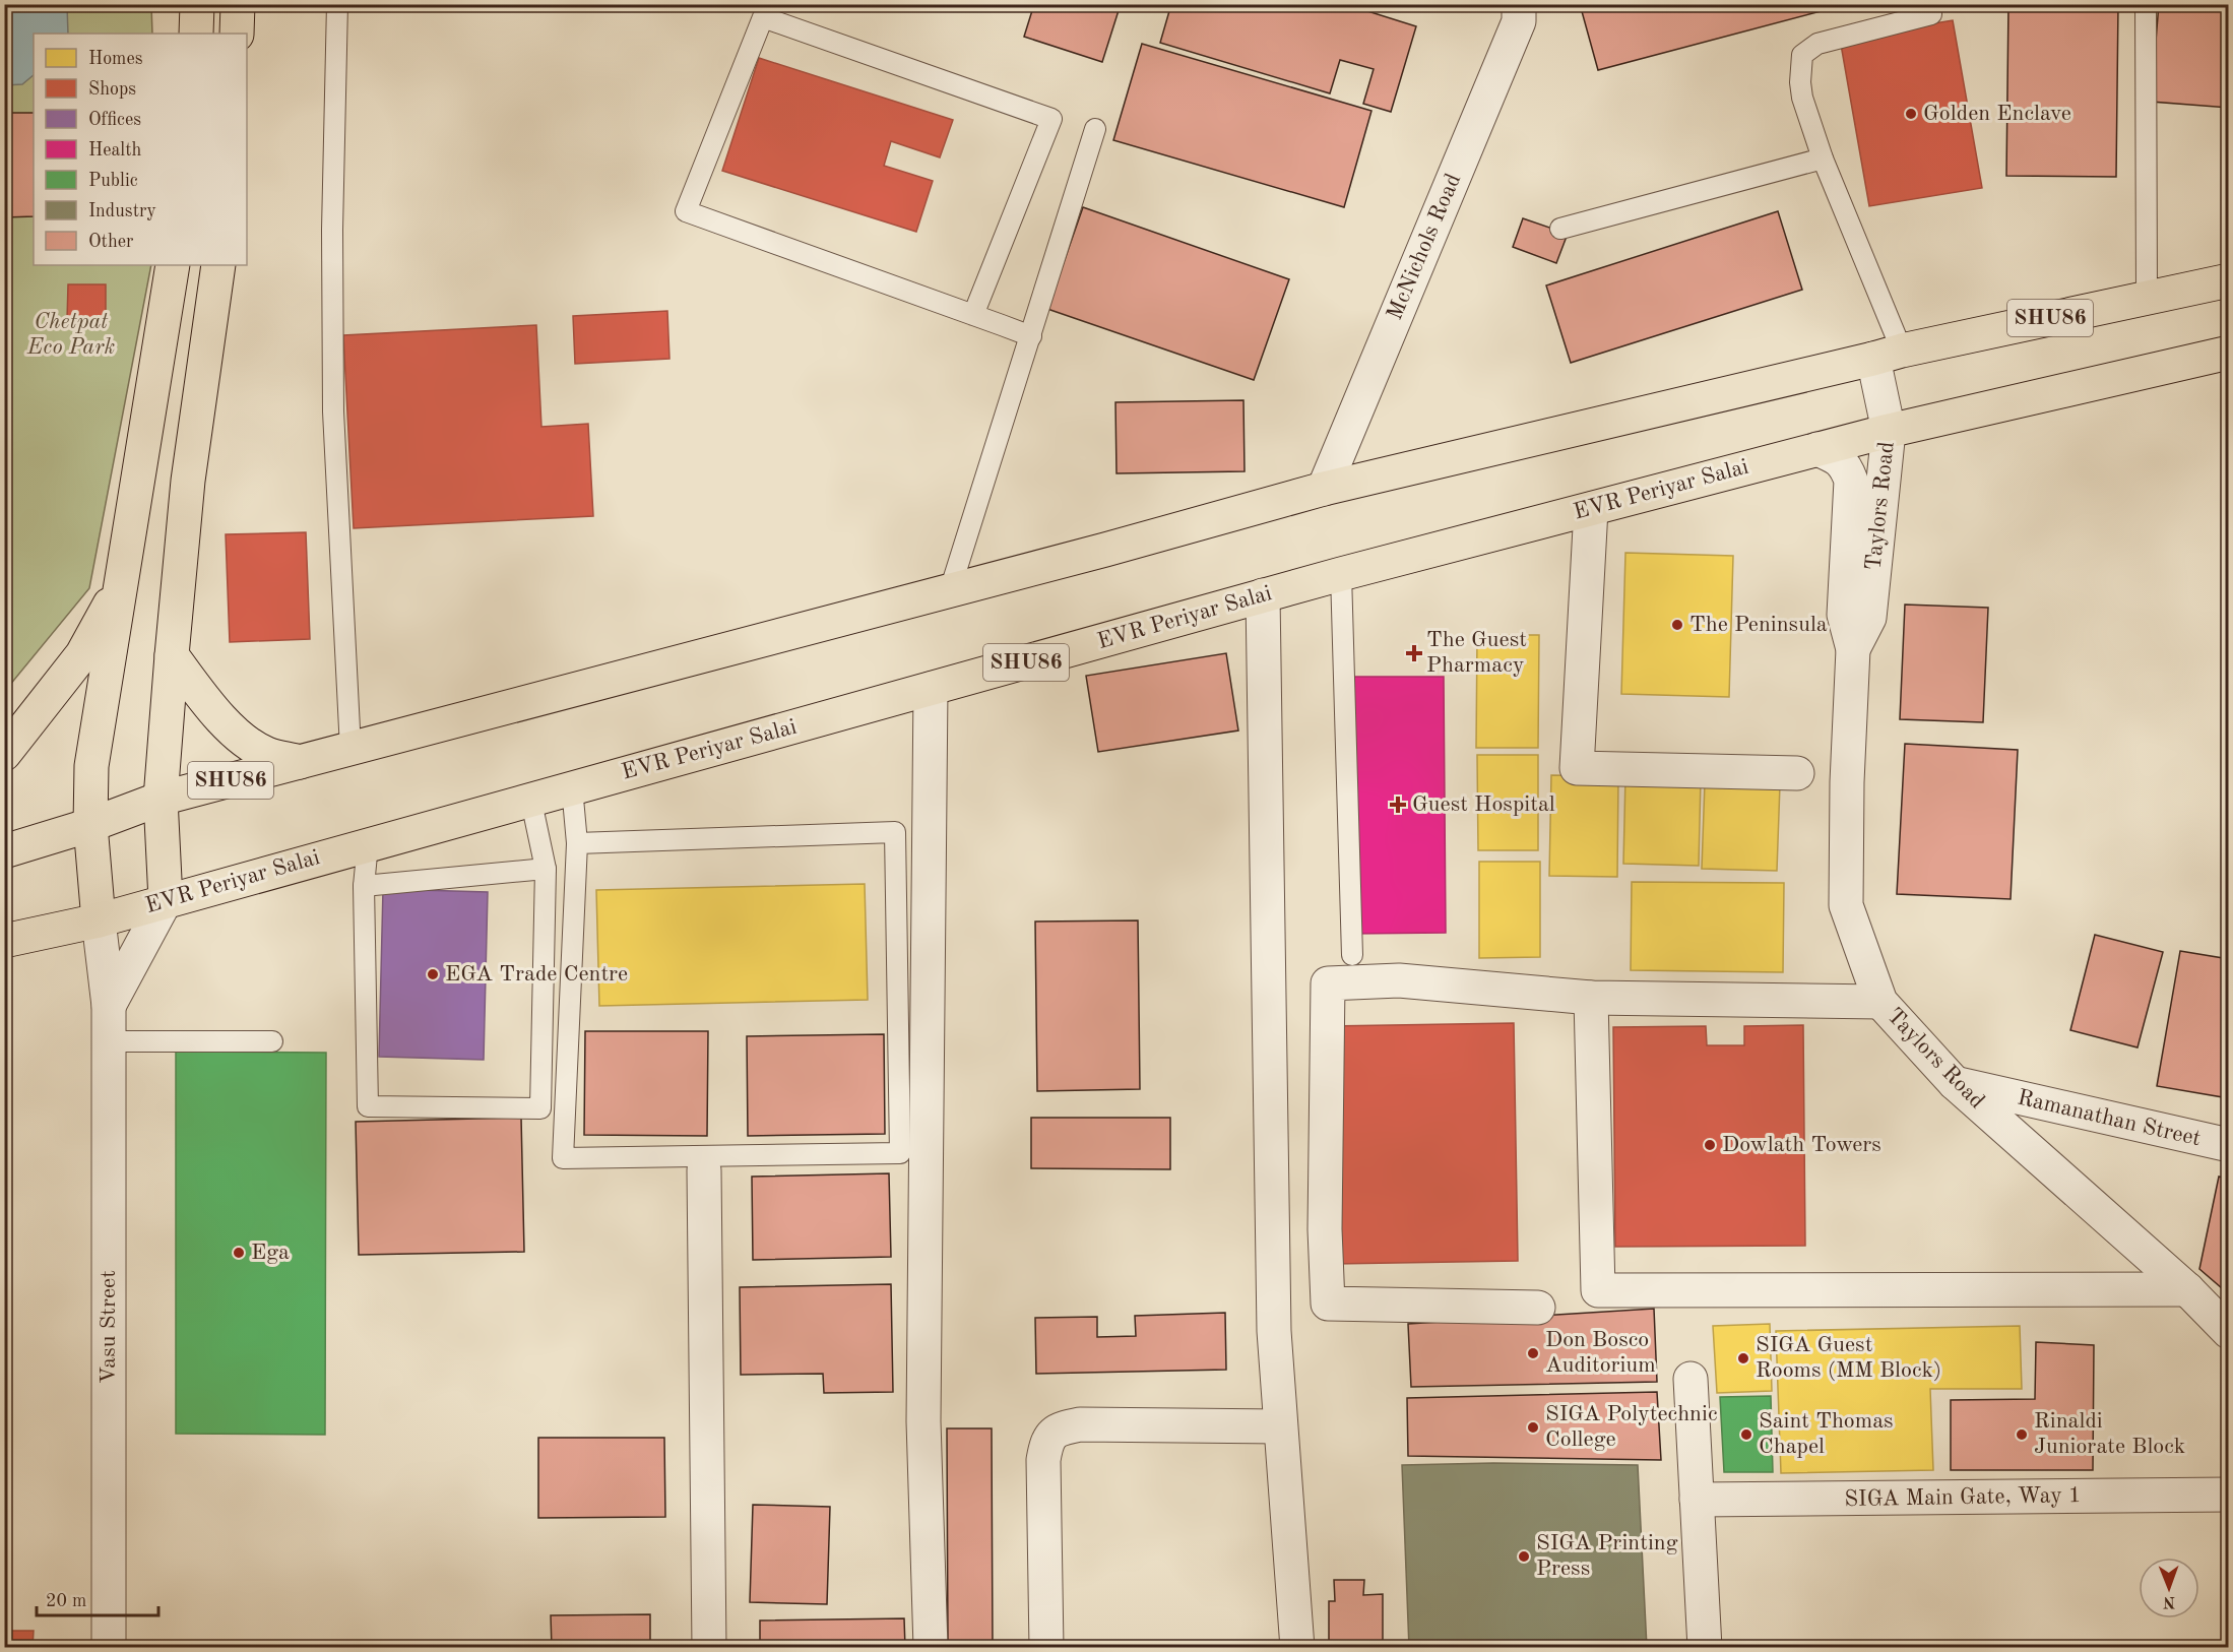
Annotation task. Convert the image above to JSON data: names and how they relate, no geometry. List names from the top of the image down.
{
  "streets": {
    "main road": ["SHU86", "EVR Periyar Salai"],
    "street": [
      "McNichols Road",
      "Taylors Road",
      "Ramanathan Street",
      "Vasu Street",
      "SIGA Main Gate, Way 1"
    ]
  },
  "crossings": [
    ["McNichols Road", "SHU86"],
    ["SHU86", "Taylors Road"],
    ["EVR Periyar Salai", "Taylors Road"],
    ["EVR Periyar Salai", "Vasu Street"],
    ["Taylors Road", "Ramanathan Street"]
  ],
  "parks": ["Chetpat Eco Park"],
  "places": {
    "other": [
      "Golden Enclave",
      "The Peninsula",
      "EGA Trade Centre",
      "Dowlath Towers",
      "Ega",
      "Don Bosco Auditorium",
      "SIGA Guest Rooms (MM Block)",
      "SIGA Polytechnic College",
      "Saint Thomas Chapel",
      "Rinaldi Juniorate Block",
      "SIGA Printing Press"
    ],
    "health": ["The Guest Pharmacy", "Guest Hospital"]
  },
  "legend": [
    "Homes",
    "Shops",
    "Offices",
    "Health",
    "Public",
    "Industry",
    "Other"
  ],
  "scale_bar": "20 m",
  "north": "bottom"
}
